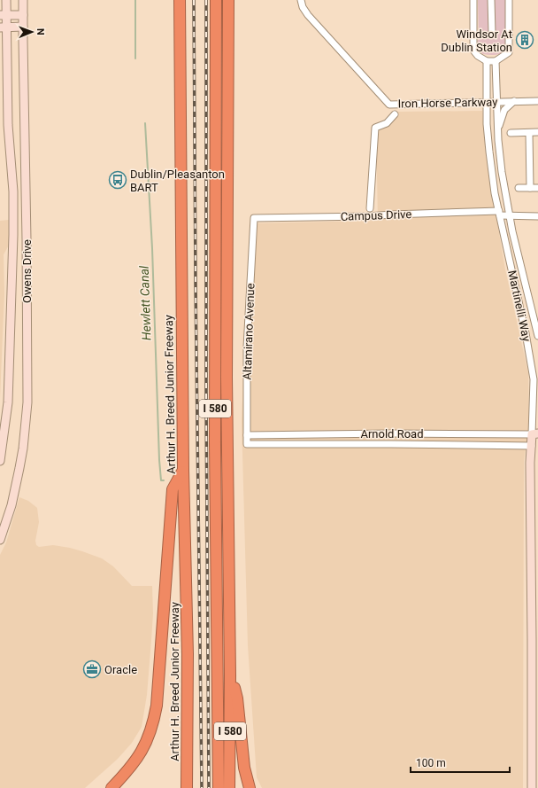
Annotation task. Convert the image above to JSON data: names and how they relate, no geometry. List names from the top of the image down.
{
  "streets": {
    "highway": ["Arthur H. Breed Junior Freeway", "I 580"],
    "street": [
      "Iron Horse Parkway",
      "Campus Drive",
      "Owens Drive",
      "Martinelli Way",
      "Altamirano Avenue",
      "Arnold Road"
    ]
  },
  "crossings": [
    ["Iron Horse Parkway", "Martinelli Way"],
    ["Campus Drive", "Martinelli Way"],
    ["Campus Drive", "Altamirano Avenue"],
    ["Martinelli Way", "Arnold Road"],
    ["Altamirano Avenue", "Arnold Road"]
  ],
  "water": ["Hewlett Canal"],
  "places": {
    "building": ["Windsor At Dublin Station"],
    "bus stop": ["Dublin/Pleasanton BART"],
    "office": ["Oracle"]
  },
  "scale_bar": "100 m",
  "north": "right"
}
